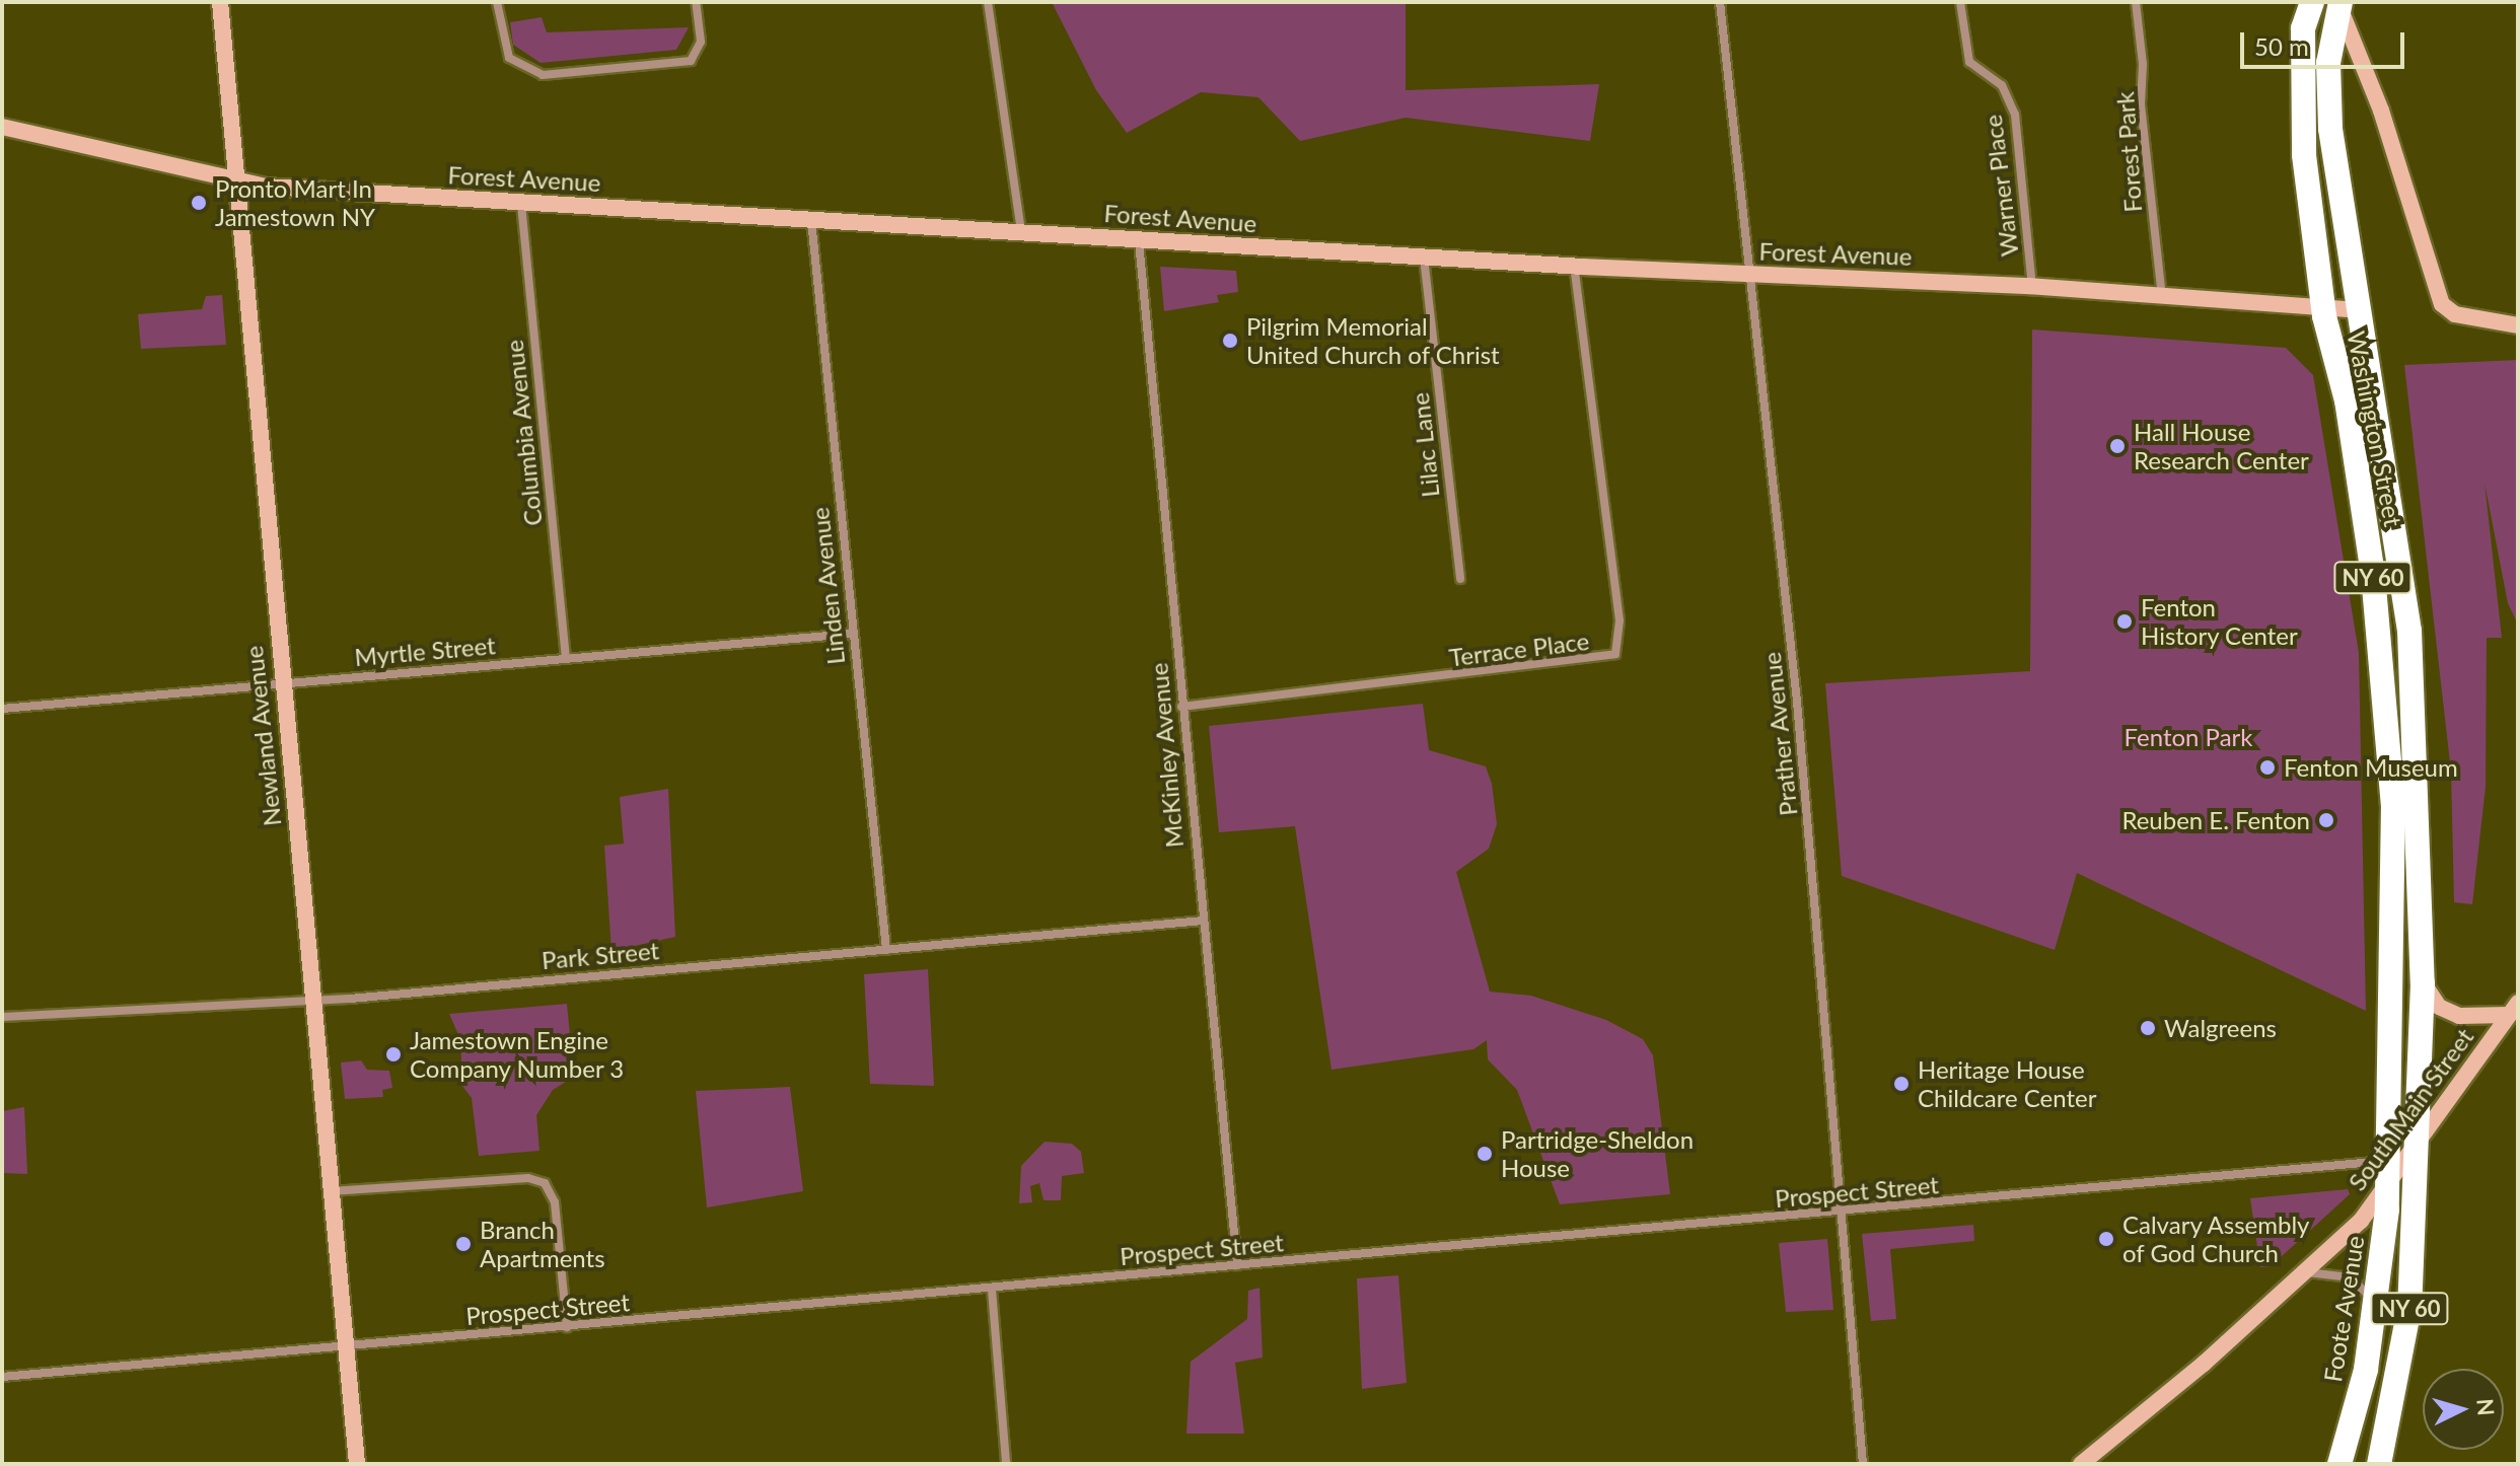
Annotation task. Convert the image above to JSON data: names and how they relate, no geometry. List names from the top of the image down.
{
  "streets": {
    "highway": ["Washington Street", "NY 60", "Foote Avenue"],
    "street": [
      "Forest Park",
      "Forest Avenue",
      "Warner Place",
      "Columbia Avenue",
      "Lilac Lane",
      "Linden Avenue",
      "Terrace Place",
      "Myrtle Street",
      "Prather Avenue",
      "Newland Avenue",
      "McKinley Avenue",
      "Park Street",
      "South Main Street",
      "Prospect Street"
    ]
  },
  "crossings": [
    ["Forest Park", "Forest Avenue"],
    ["Forest Avenue", "Warner Place"],
    ["Forest Avenue", "Washington Street"],
    ["Forest Avenue", "Columbia Avenue"],
    ["Forest Avenue", "Lilac Lane"],
    ["Forest Avenue", "Linden Avenue"],
    ["Forest Avenue", "Terrace Place"],
    ["Forest Avenue", "Prather Avenue"],
    ["Forest Avenue", "Newland Avenue"],
    ["Forest Avenue", "McKinley Avenue"],
    ["Washington Street", "NY 60"],
    ["Washington Street", "South Main Street"],
    ["Washington Street", "Prospect Street"],
    ["Washington Street", "Foote Avenue"],
    ["Columbia Avenue", "Myrtle Street"],
    ["NY 60", "South Main Street"],
    ["NY 60", "Prospect Street"],
    ["NY 60", "Foote Avenue"],
    ["Linden Avenue", "Myrtle Street"],
    ["Linden Avenue", "Park Street"],
    ["Terrace Place", "McKinley Avenue"],
    ["Myrtle Street", "Newland Avenue"],
    ["Prather Avenue", "Prospect Street"],
    ["Newland Avenue", "Park Street"],
    ["Newland Avenue", "Prospect Street"],
    ["McKinley Avenue", "Park Street"],
    ["McKinley Avenue", "Prospect Street"],
    ["South Main Street", "Prospect Street"],
    ["South Main Street", "Foote Avenue"],
    ["Prospect Street", "Foote Avenue"]
  ],
  "parks": ["Fenton Park"],
  "places": [
    "Pronto Mart In Jamestown NY",
    "Pilgrim Memorial United Church of Christ",
    "Hall House Research Center",
    "Fenton History Center",
    "Fenton Museum",
    "Reuben E. Fenton",
    "Walgreens",
    "Jamestown Engine Company Number 3",
    "Heritage House Childcare Center",
    "Partridge-Sheldon House",
    "Calvary Assembly of God Church",
    "Branch Apartments"
  ],
  "scale_bar": "50 m",
  "north": "right"
}
